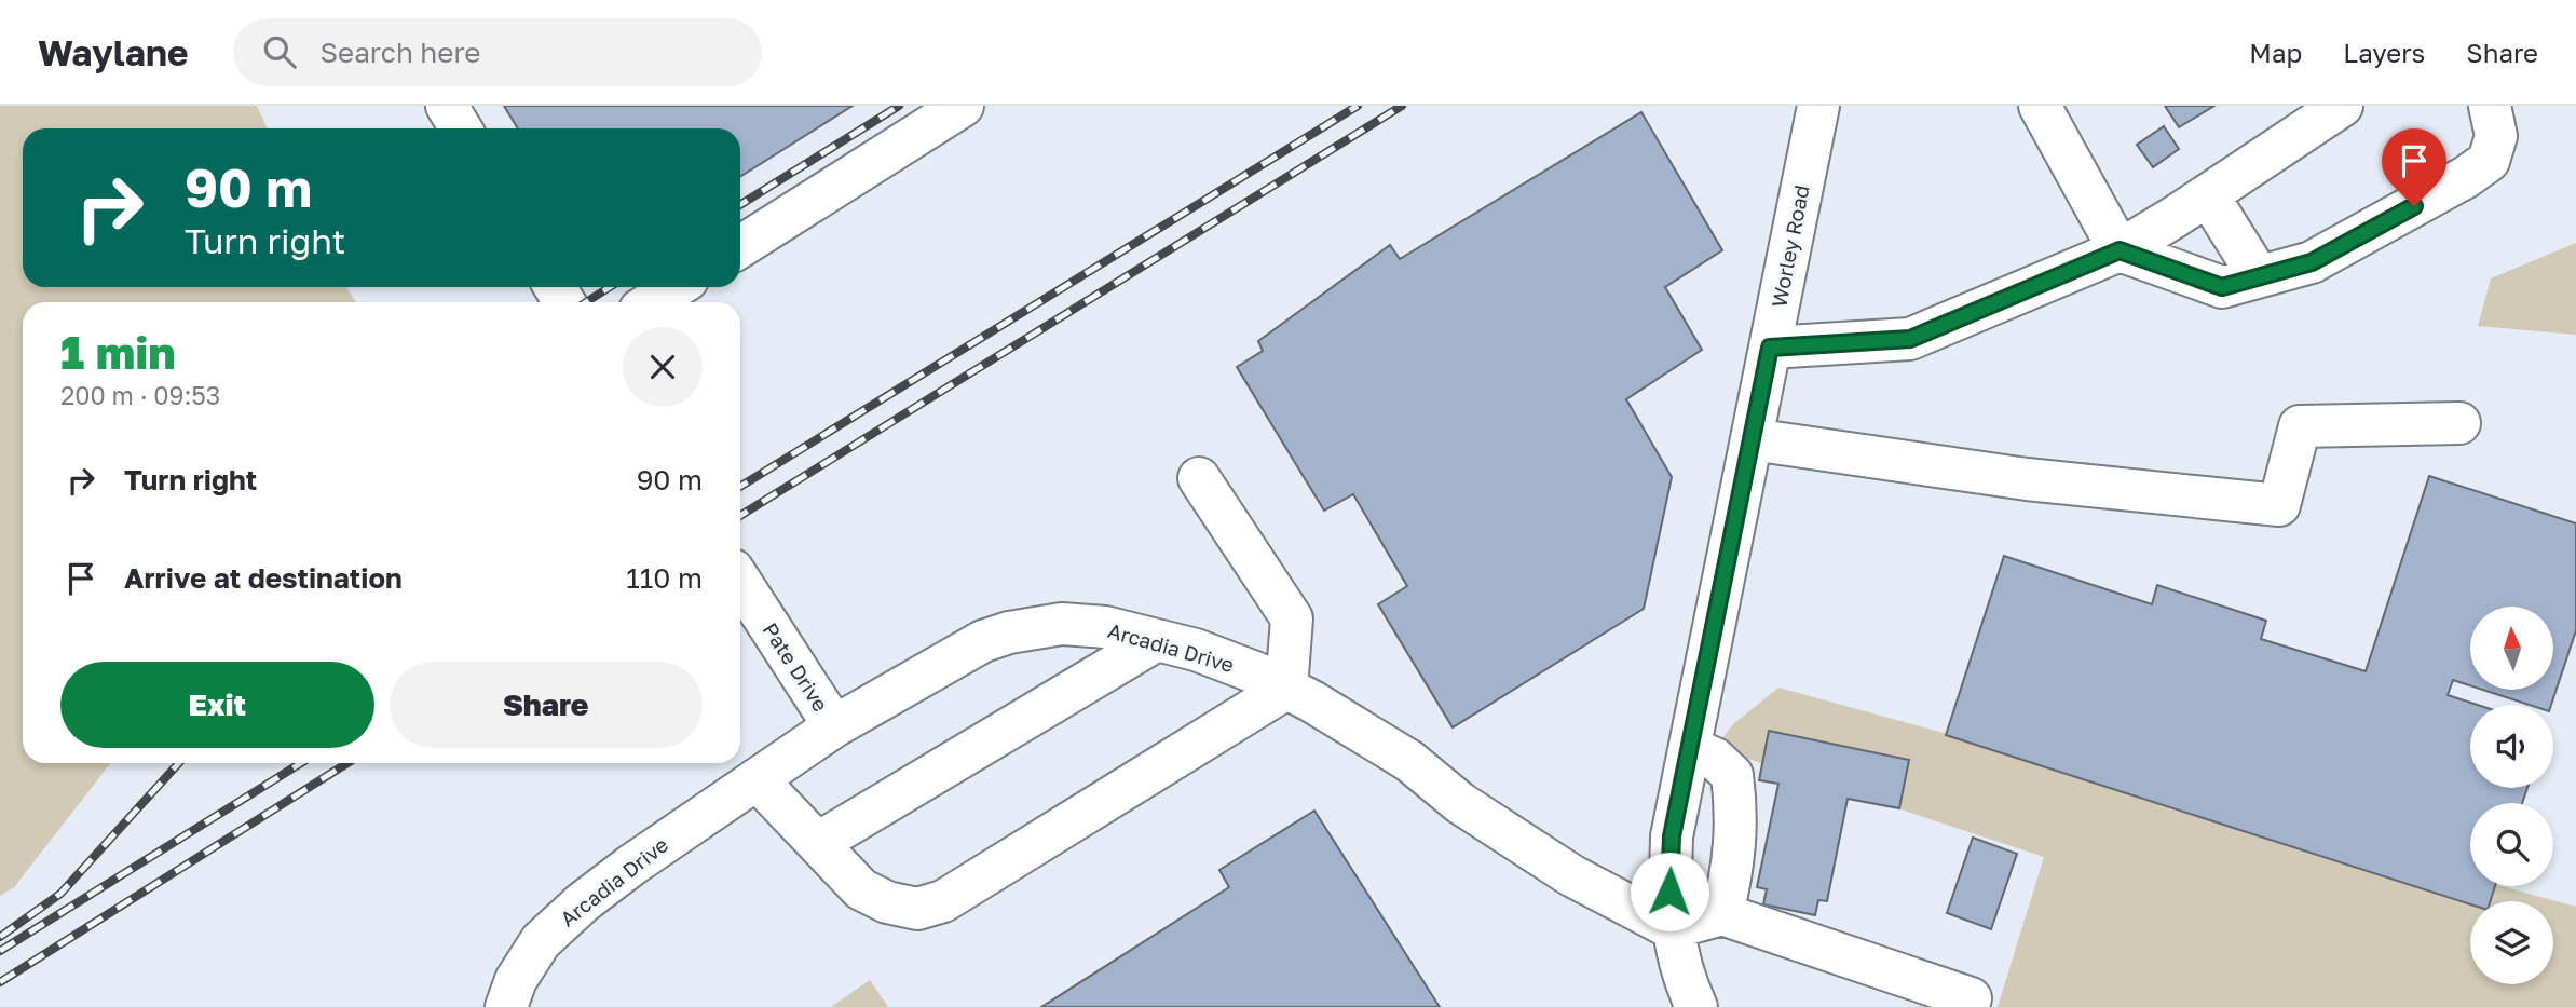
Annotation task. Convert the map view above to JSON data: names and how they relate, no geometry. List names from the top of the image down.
{
  "streets": {
    "street": ["Worley Road", "Arcadia Drive", "Pate Drive"]
  },
  "crossings": [
    ["Worley Road", "Arcadia Drive"],
    ["Arcadia Drive", "Pate Drive"]
  ],
  "north": "top",
  "page": {
    "header": "Waylane",
    "search": "Search here",
    "nav": ["Map", "Layers", "Share"],
    "turn": ["90 m", "Turn right"],
    "heading": ["1 min", "200 m · 09:53"],
    "list": [
      {
        "name": "Turn right",
        "value": "90 m"
      },
      {
        "name": "Arrive at destination",
        "value": "110 m"
      }
    ],
    "buttons": ["Exit", "Share"]
  }
}
